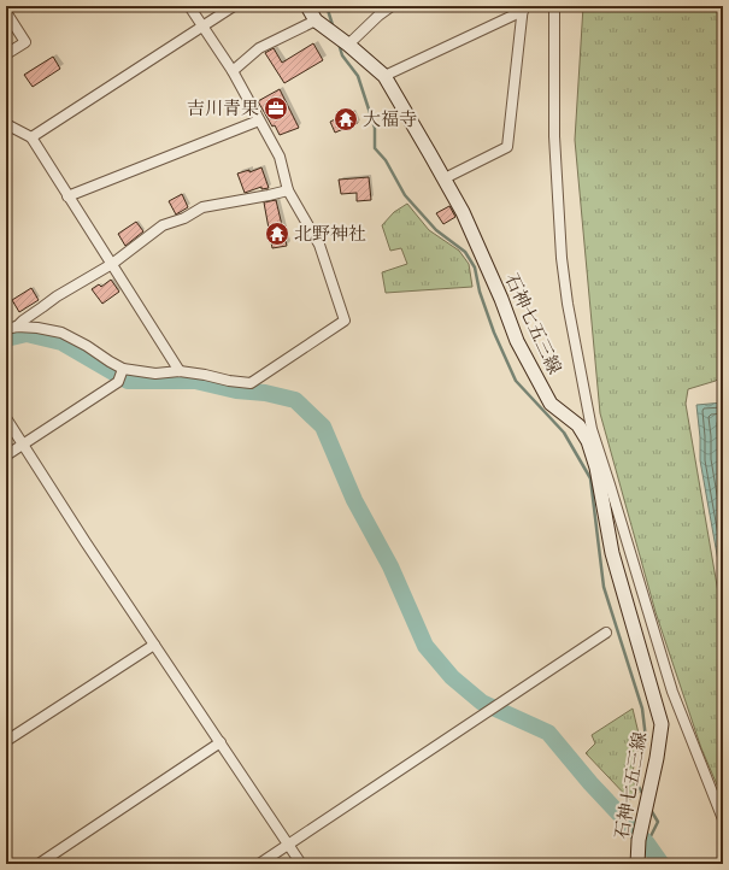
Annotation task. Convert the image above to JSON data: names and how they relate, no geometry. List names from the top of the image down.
{
  "streets": {
    "main road": ["石神七五三線"]
  },
  "places": {
    "office": ["吉川青果"],
    "temple": ["大福寺", "北野神社"]
  }
}
